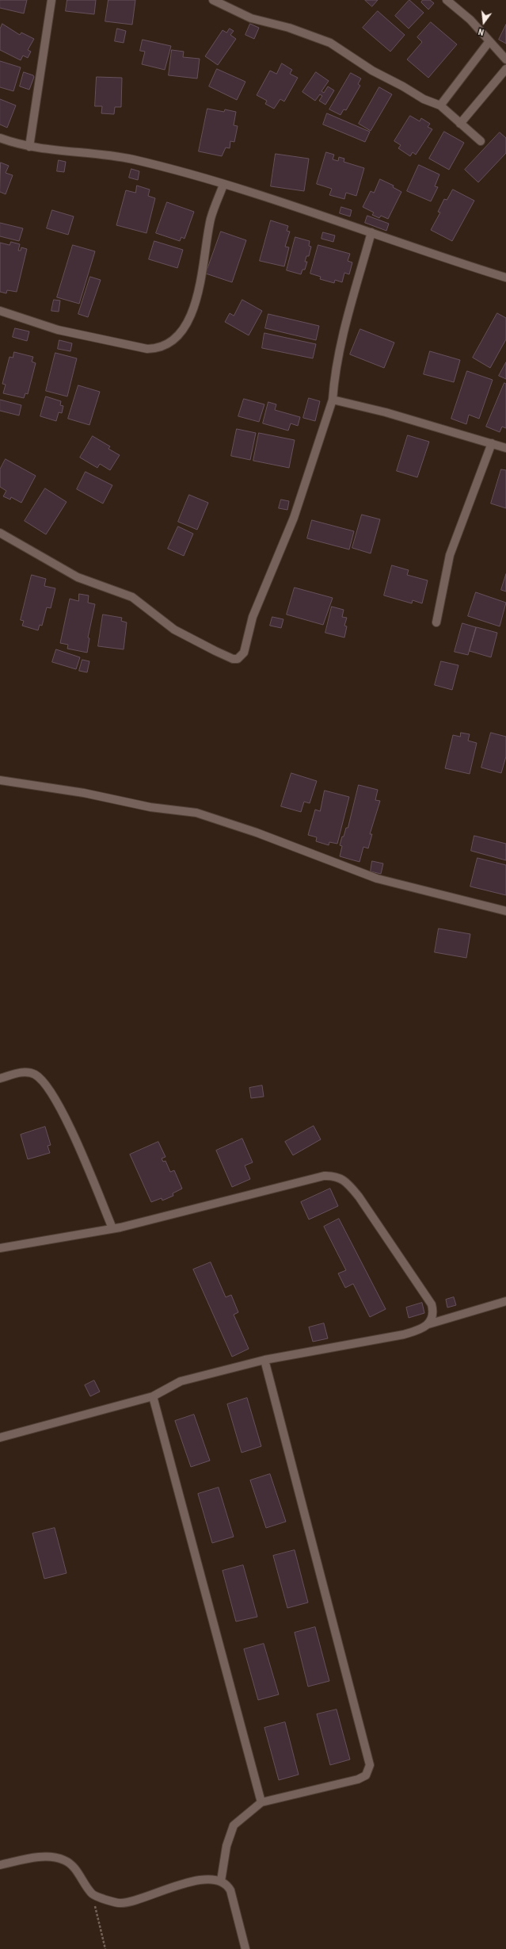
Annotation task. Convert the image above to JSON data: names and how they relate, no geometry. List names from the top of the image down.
{
  "north": "bottom"
}
